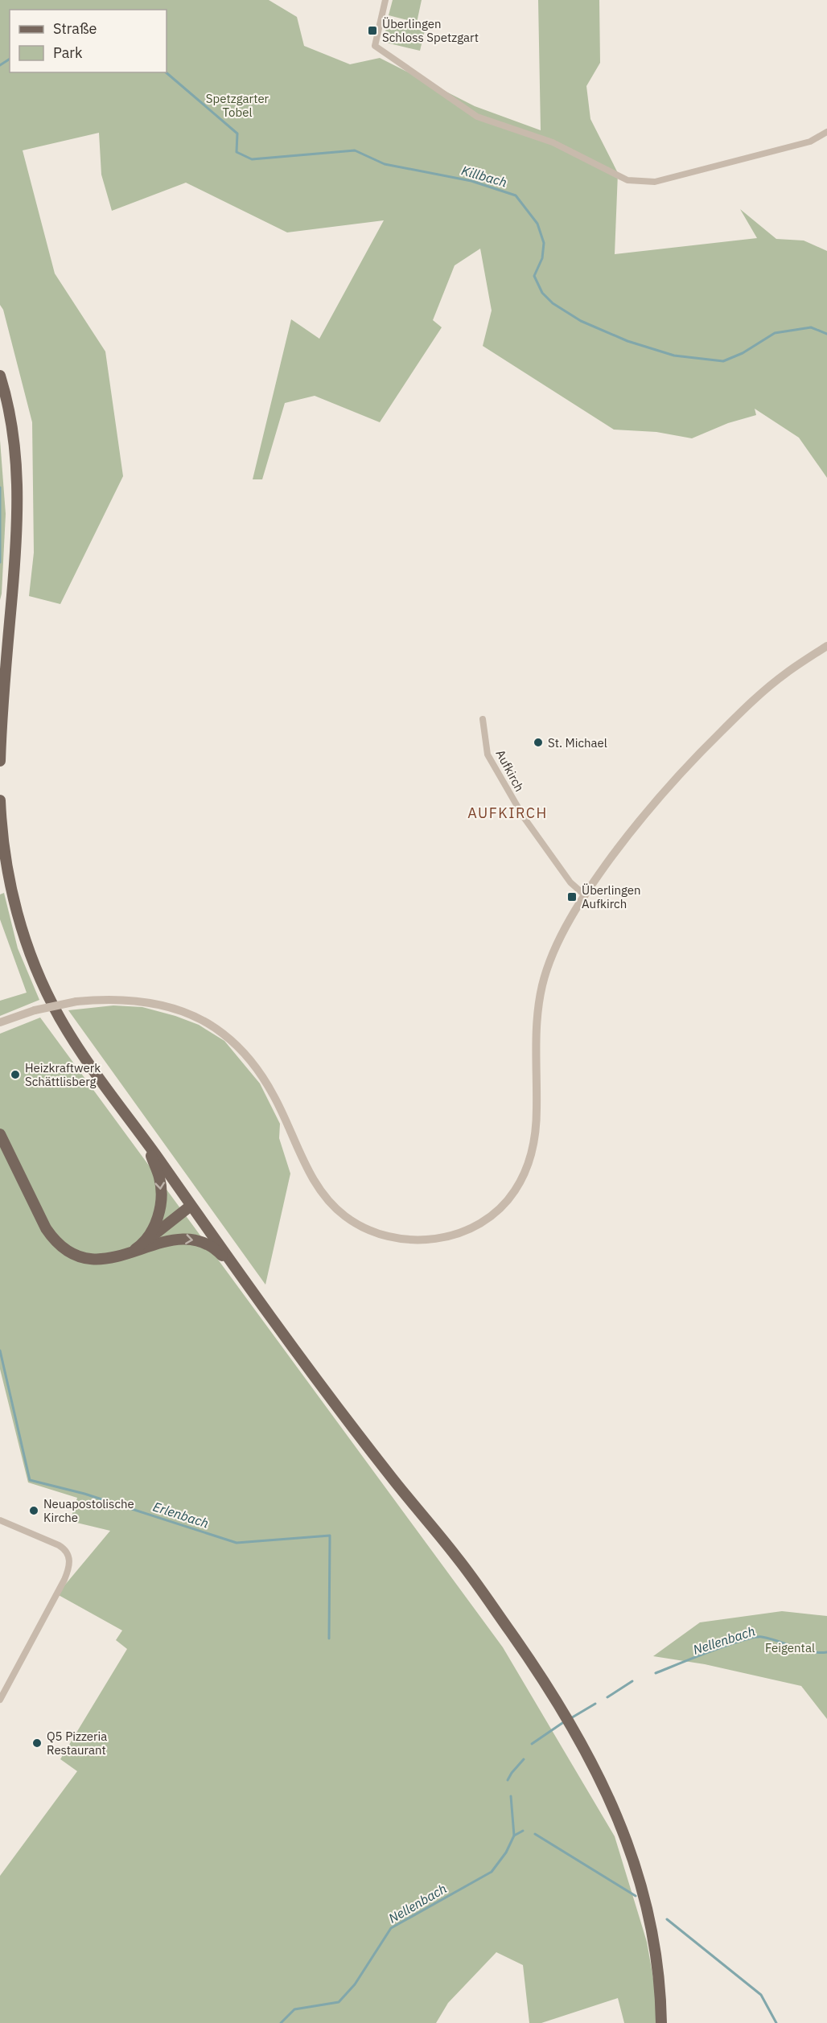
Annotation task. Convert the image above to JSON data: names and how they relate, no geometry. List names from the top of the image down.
{
  "streets": {
    "street": ["Aufkirch"]
  },
  "districts": ["AUFKIRCH"],
  "water": ["Killbach", "Erlenbach", "Nellenbach"],
  "parks": ["Spetzgarter Tobel", "Feigental"],
  "places": {
    "transit": ["Überlingen Schloss Spetzgart", "Überlingen Aufkirch"],
    "other": [
      "St. Michael",
      "Heizkraftwerk Schättlisberg",
      "Neuapostolische Kirche",
      "Q5 Pizzeria Restaurant"
    ]
  },
  "legend": ["Straße", "Park"]
}
